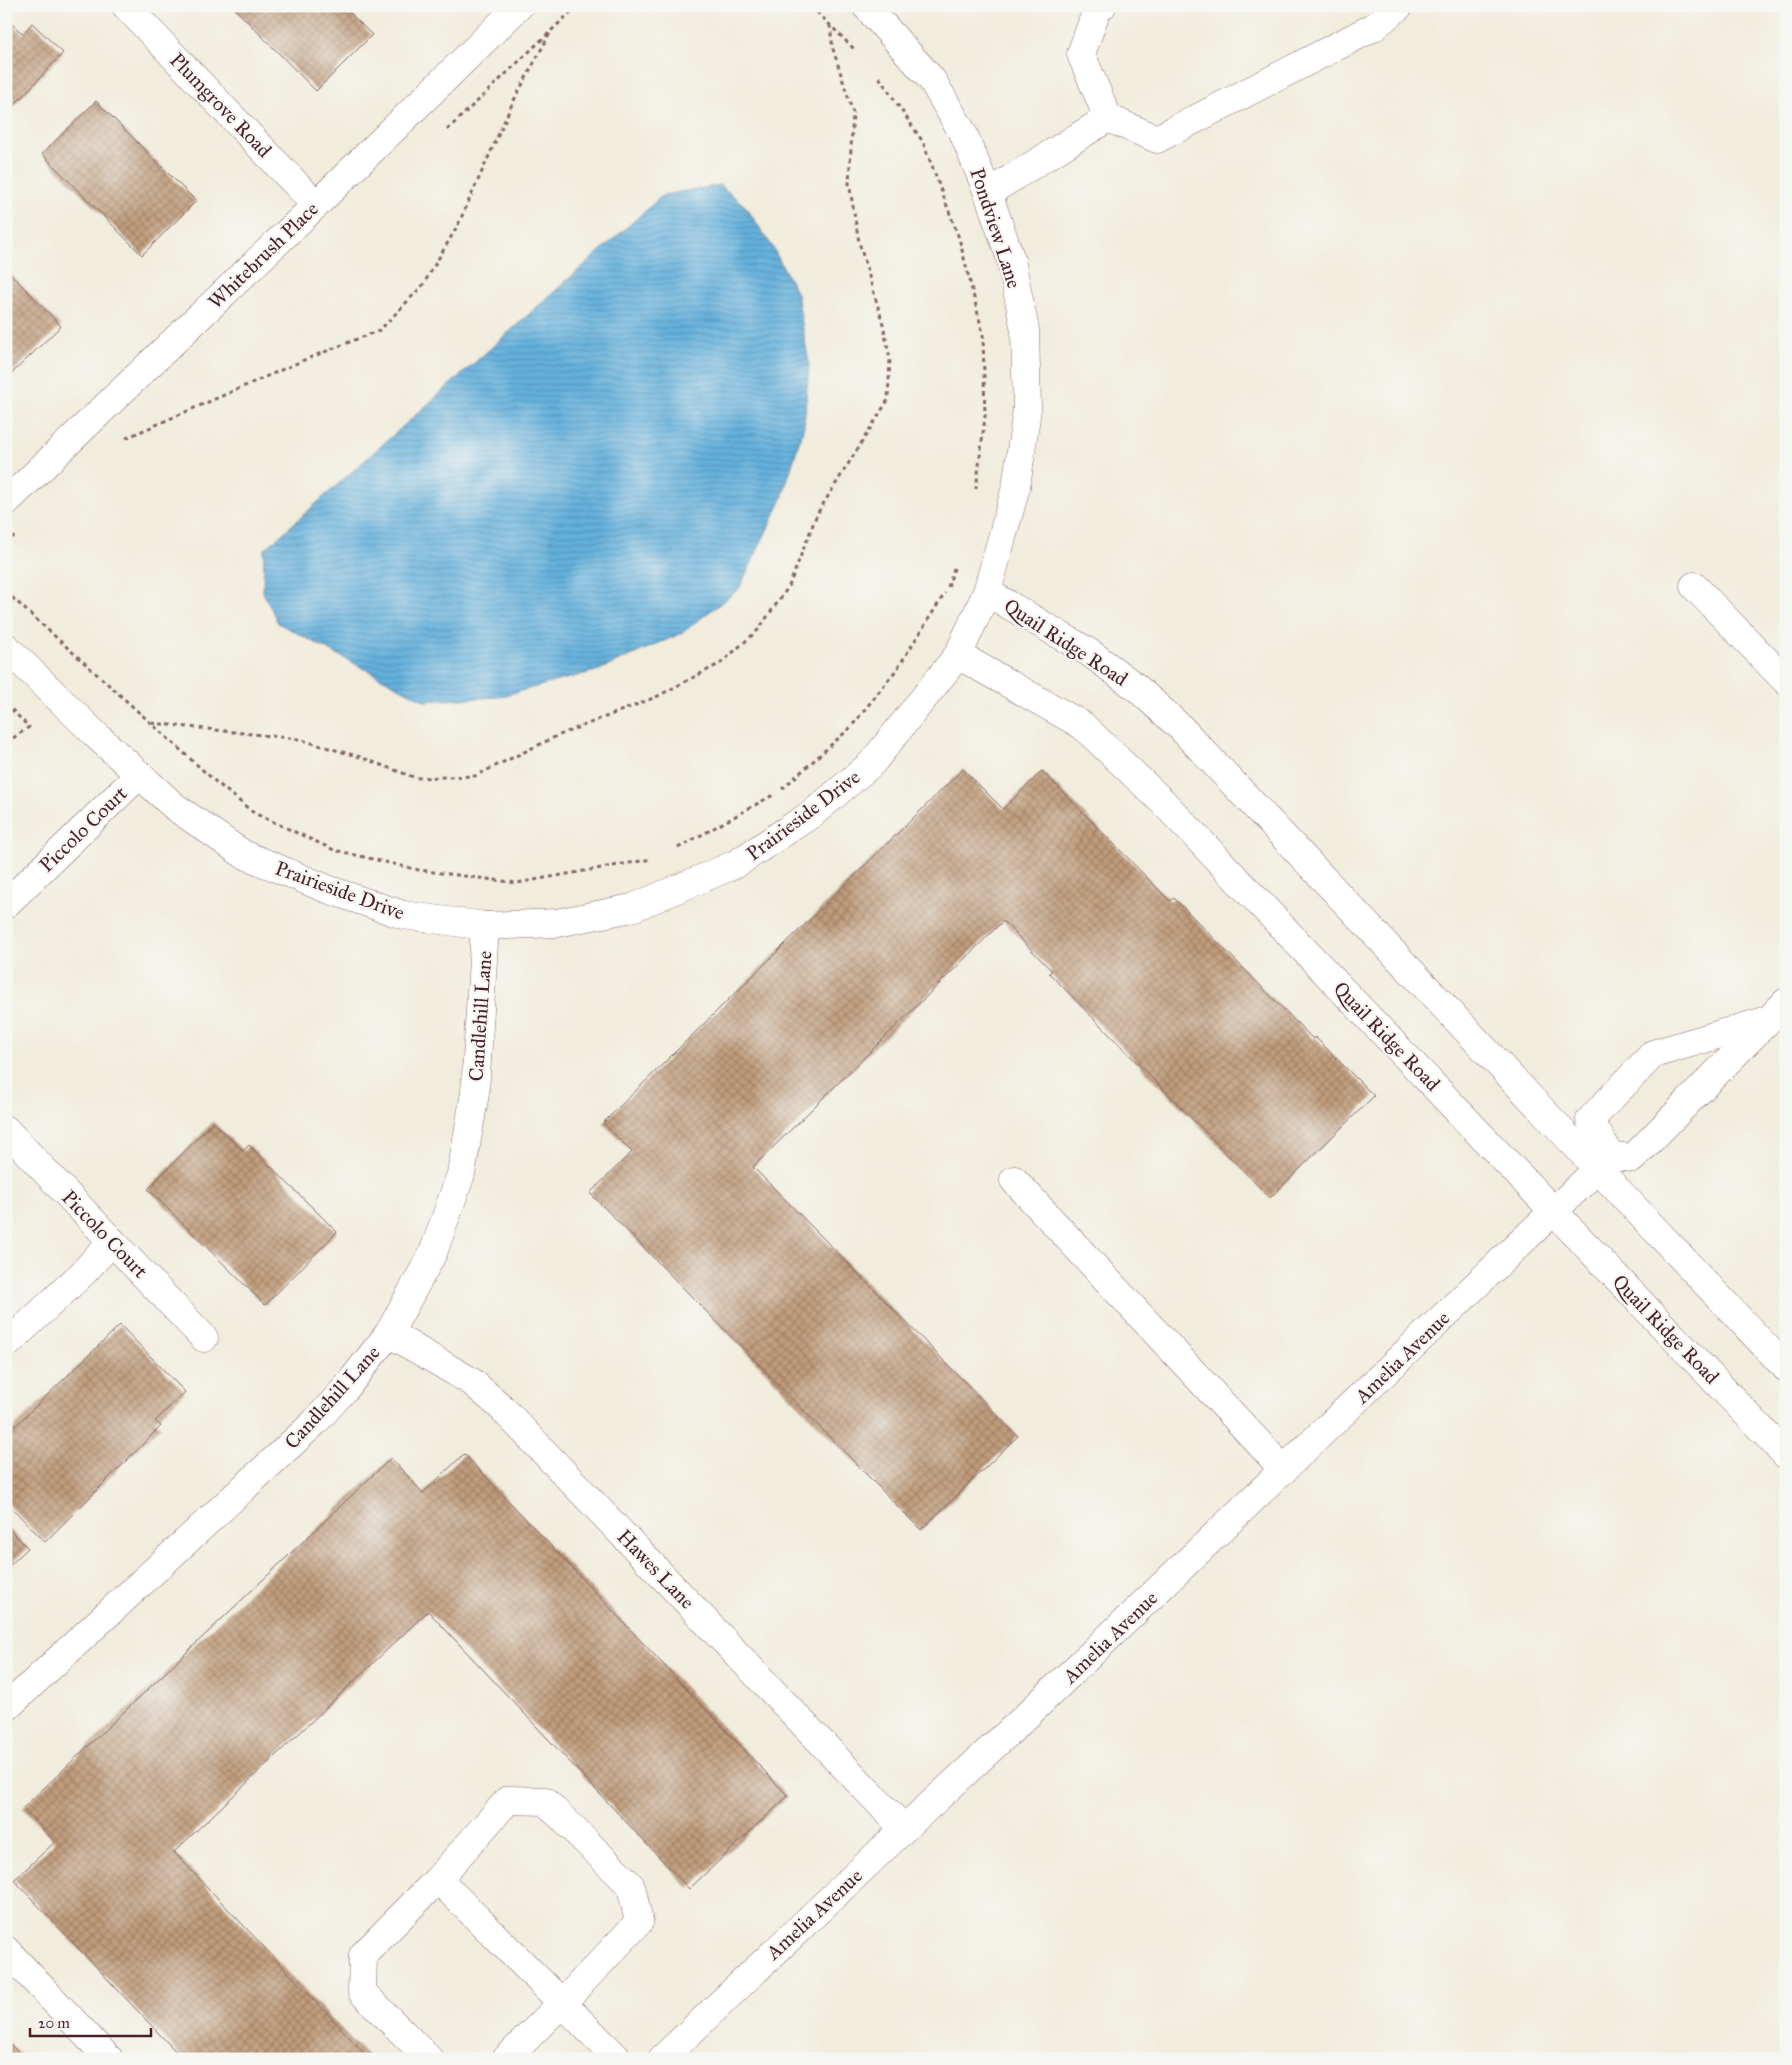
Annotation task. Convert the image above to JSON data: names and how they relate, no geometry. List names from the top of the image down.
{
  "streets": {
    "street": [
      "Plumgrove Road",
      "Pondview Lane",
      "Whitebrush Place",
      "Quail Ridge Road",
      "Prairieside Drive",
      "Piccolo Court",
      "Candlehill Lane",
      "Amelia Avenue",
      "Hawes Lane"
    ]
  },
  "crossings": [
    ["Plumgrove Road", "Whitebrush Place"],
    ["Pondview Lane", "Quail Ridge Road"],
    ["Pondview Lane", "Prairieside Drive"],
    ["Quail Ridge Road", "Prairieside Drive"],
    ["Quail Ridge Road", "Amelia Avenue"],
    ["Prairieside Drive", "Piccolo Court"],
    ["Prairieside Drive", "Candlehill Lane"],
    ["Candlehill Lane", "Hawes Lane"],
    ["Amelia Avenue", "Hawes Lane"]
  ],
  "scale_bar": "20 m"
}
